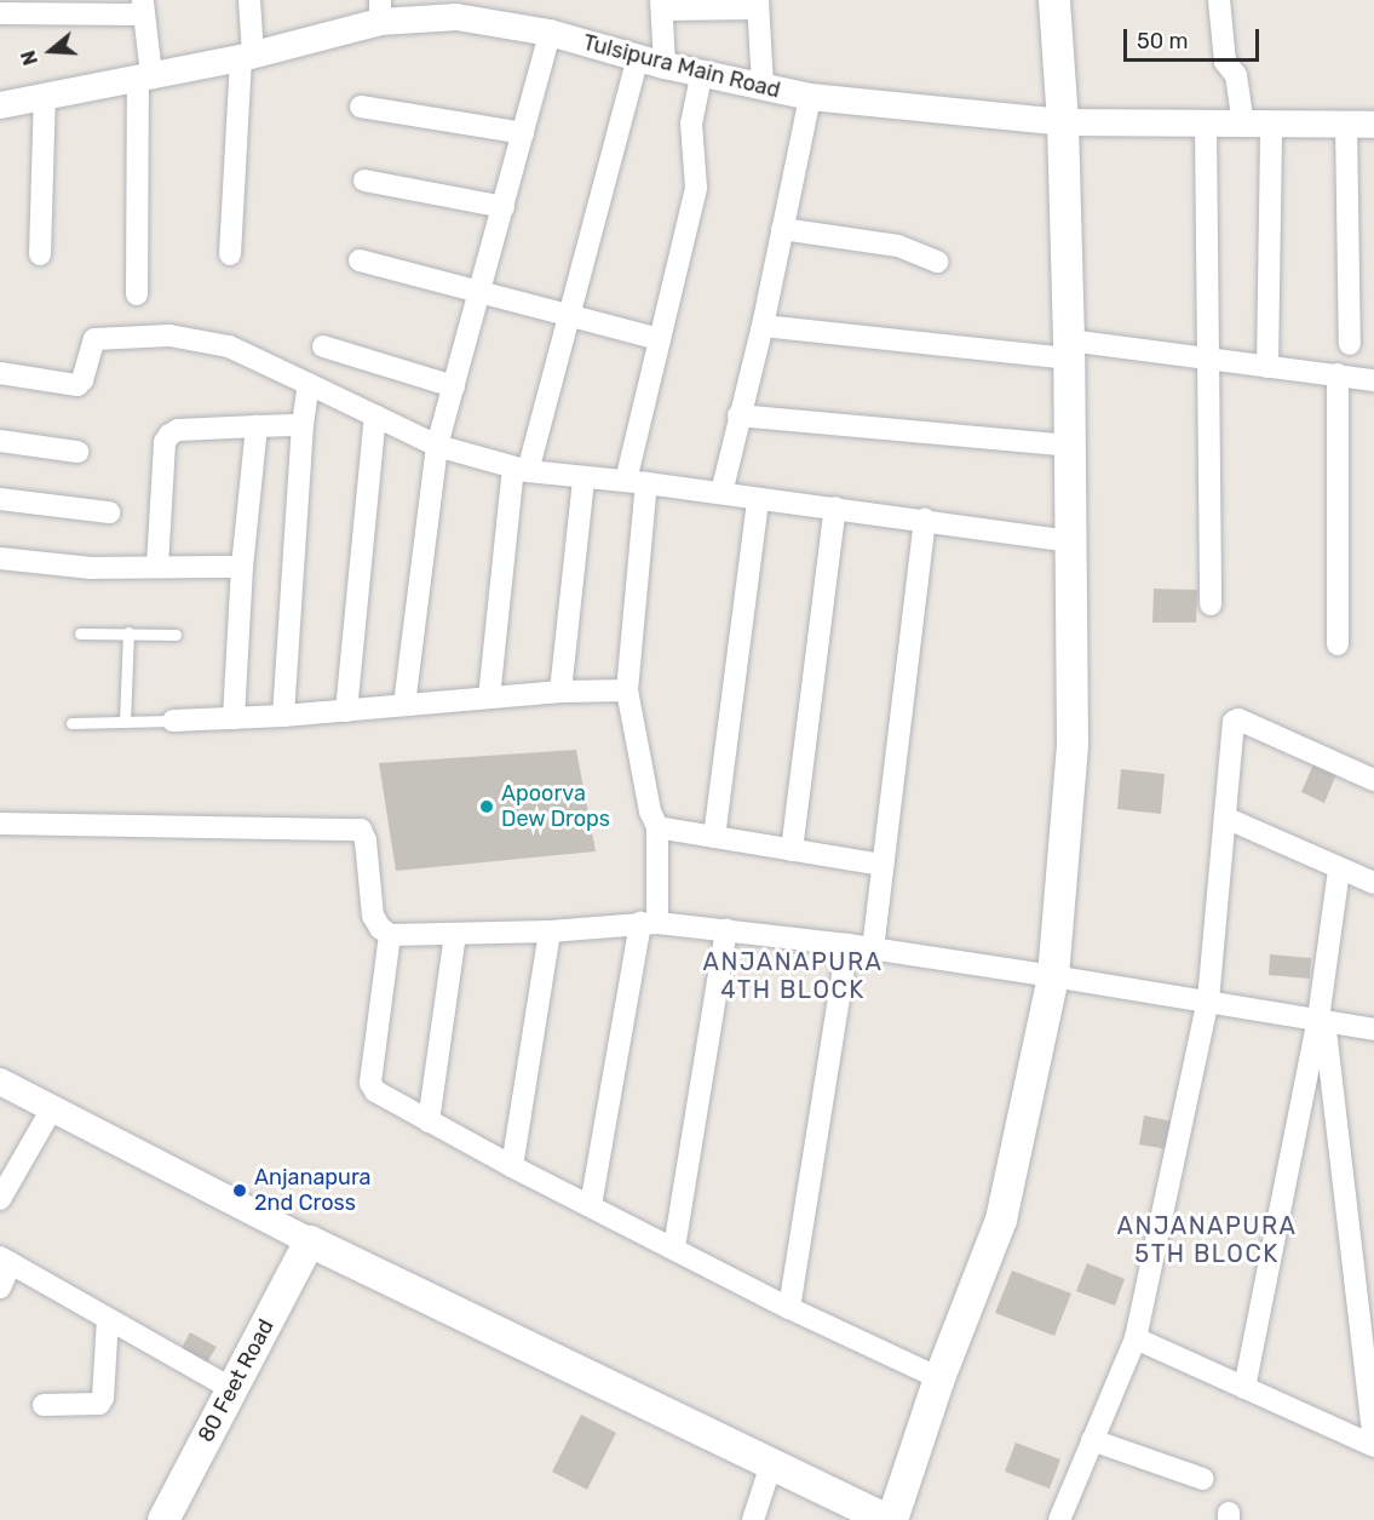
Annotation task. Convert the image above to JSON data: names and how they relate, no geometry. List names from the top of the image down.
{
  "streets": {
    "main road": ["80 Feet Road"],
    "street": ["Tulsipura Main Road"]
  },
  "districts": ["ANJANAPURA 4TH BLOCK", "ANJANAPURA 5TH BLOCK"],
  "places": ["Apoorva Dew Drops", "Anjanapura 2nd Cross"],
  "scale_bar": "50 m",
  "north": "left"
}
